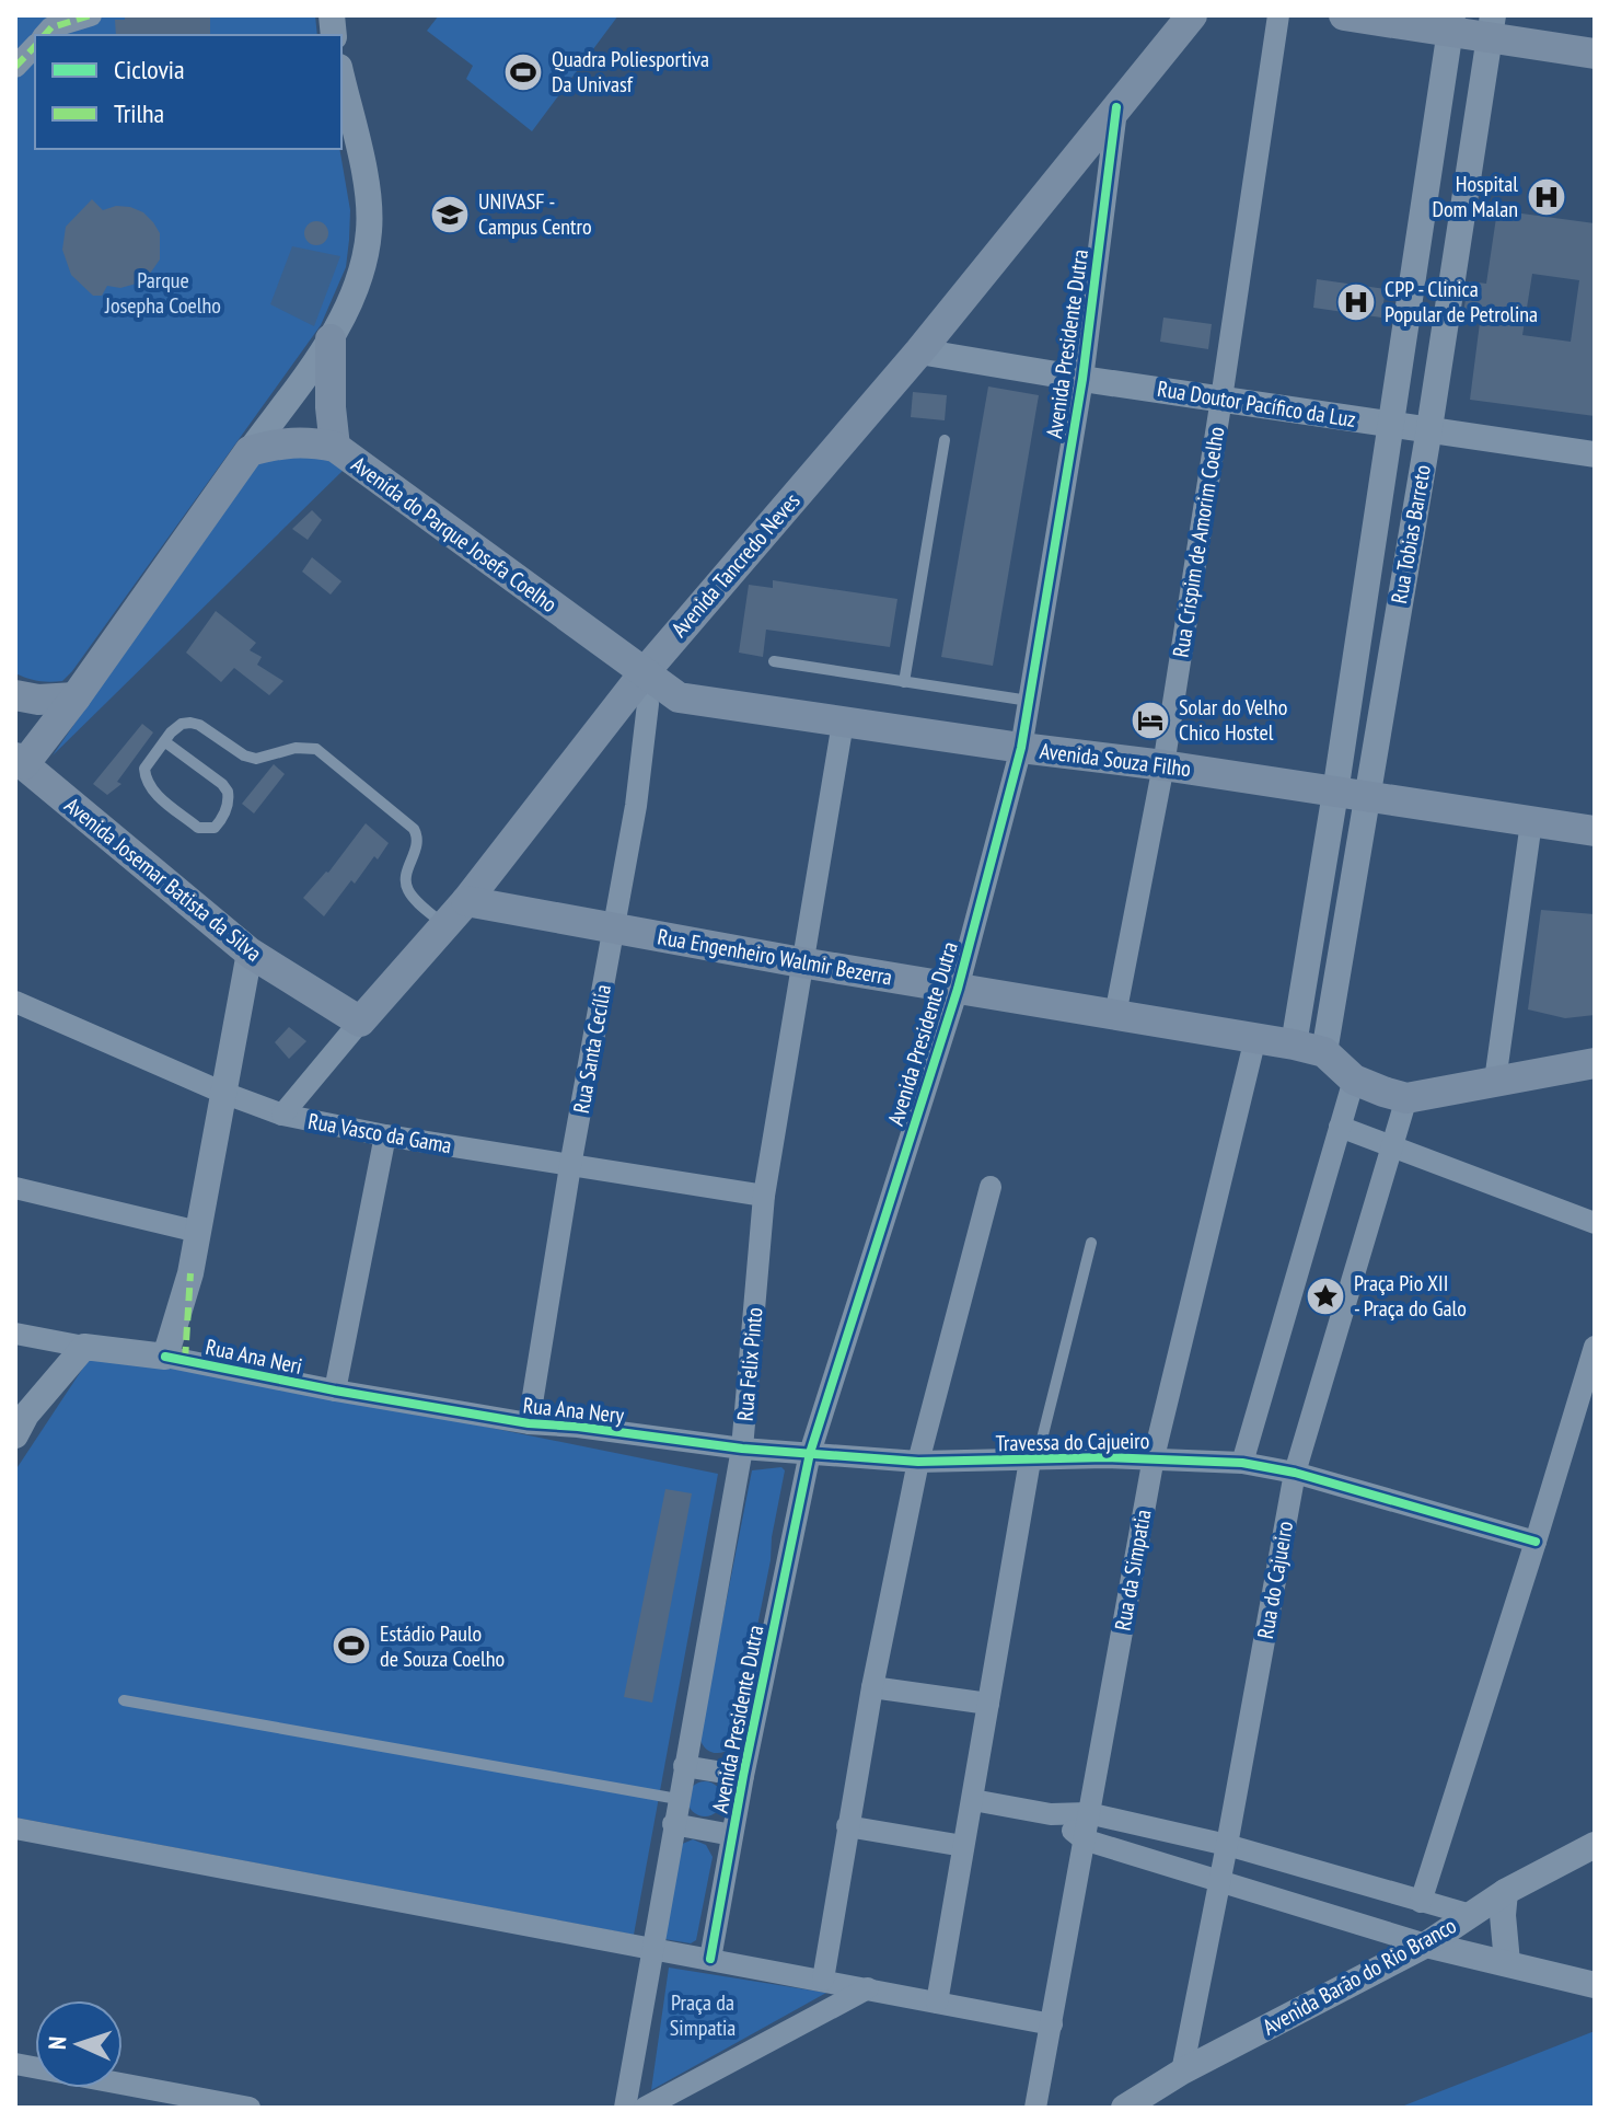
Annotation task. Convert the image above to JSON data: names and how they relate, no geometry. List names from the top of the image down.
{
  "streets": {
    "main road": [
      "Avenida do Parque Josefa Coelho",
      "Avenida Tancredo Neves",
      "Avenida Souza Filho",
      "Avenida Josemar Batista da Silva",
      "Rua Engenheiro Walmir Bezerra"
    ],
    "street": [
      "Avenida Presidente Dutra",
      "Rua Doutor Pacífico da Luz",
      "Rua Tobias Barreto",
      "Rua Crispim de Amorim Coelho",
      "Rua Santa Cecília",
      "Rua Vasco da Gama",
      "Rua Ana Neri",
      "Rua Felix Pinto",
      "Rua Ana Nery",
      "Travessa do Cajueiro",
      "Rua da Simpatia",
      "Rua do Cajueiro",
      "Avenida Barão do Rio Branco"
    ]
  },
  "crossings": [
    ["Avenida Presidente Dutra", "Rua Doutor Pacífico da Luz"],
    ["Avenida Presidente Dutra", "Avenida Tancredo Neves"],
    ["Avenida Presidente Dutra", "Avenida Souza Filho"],
    ["Avenida Presidente Dutra", "Rua Engenheiro Walmir Bezerra"],
    ["Avenida Presidente Dutra", "Rua Ana Nery"],
    ["Avenida Presidente Dutra", "Travessa do Cajueiro"],
    ["Rua Doutor Pacífico da Luz", "Rua Tobias Barreto"],
    ["Rua Doutor Pacífico da Luz", "Rua Crispim de Amorim Coelho"],
    ["Rua Doutor Pacífico da Luz", "Avenida Tancredo Neves"],
    ["Avenida do Parque Josefa Coelho", "Avenida Tancredo Neves"],
    ["Avenida do Parque Josefa Coelho", "Avenida Souza Filho"],
    ["Avenida do Parque Josefa Coelho", "Rua Santa Cecília"],
    ["Rua Tobias Barreto", "Avenida Souza Filho"],
    ["Rua Tobias Barreto", "Rua Engenheiro Walmir Bezerra"],
    ["Rua Crispim de Amorim Coelho", "Avenida Souza Filho"],
    ["Rua Crispim de Amorim Coelho", "Rua Engenheiro Walmir Bezerra"],
    ["Avenida Tancredo Neves", "Avenida Souza Filho"],
    ["Avenida Tancredo Neves", "Avenida Josemar Batista da Silva"],
    ["Avenida Tancredo Neves", "Rua Engenheiro Walmir Bezerra"],
    ["Avenida Tancredo Neves", "Rua Santa Cecília"],
    ["Avenida Tancredo Neves", "Rua Vasco da Gama"],
    ["Avenida Souza Filho", "Rua Santa Cecília"],
    ["Avenida Souza Filho", "Rua Felix Pinto"],
    ["Rua Engenheiro Walmir Bezerra", "Rua Santa Cecília"],
    ["Rua Engenheiro Walmir Bezerra", "Rua Felix Pinto"],
    ["Rua Engenheiro Walmir Bezerra", "Rua da Simpatia"],
    ["Rua Engenheiro Walmir Bezerra", "Rua do Cajueiro"],
    ["Rua Santa Cecília", "Rua Vasco da Gama"],
    ["Rua Santa Cecília", "Rua Ana Nery"],
    ["Rua Vasco da Gama", "Rua Felix Pinto"],
    ["Rua Ana Neri", "Rua Ana Nery"],
    ["Rua Felix Pinto", "Rua Ana Nery"],
    ["Rua Ana Nery", "Travessa do Cajueiro"],
    ["Travessa do Cajueiro", "Rua da Simpatia"],
    ["Travessa do Cajueiro", "Rua do Cajueiro"],
    ["Rua do Cajueiro", "Avenida Barão do Rio Branco"]
  ],
  "parks": ["Parque Josepha Coelho", "Praça da Simpatia"],
  "places": {
    "sports": ["Quadra Poliesportiva Da Univasf", "Estádio Paulo de Souza Coelho"],
    "hospital": ["Hospital Dom Malan", "CPP - Clinica Popular de Petrolina"],
    "school or university": ["UNIVASF - Campus Centro"],
    "hotel": ["Solar do Velho Chico Hostel"],
    "place": ["Praça Pio XII - Praça do Galo"]
  },
  "legend": ["Ciclovia", "Trilha"],
  "north": "left"
}
